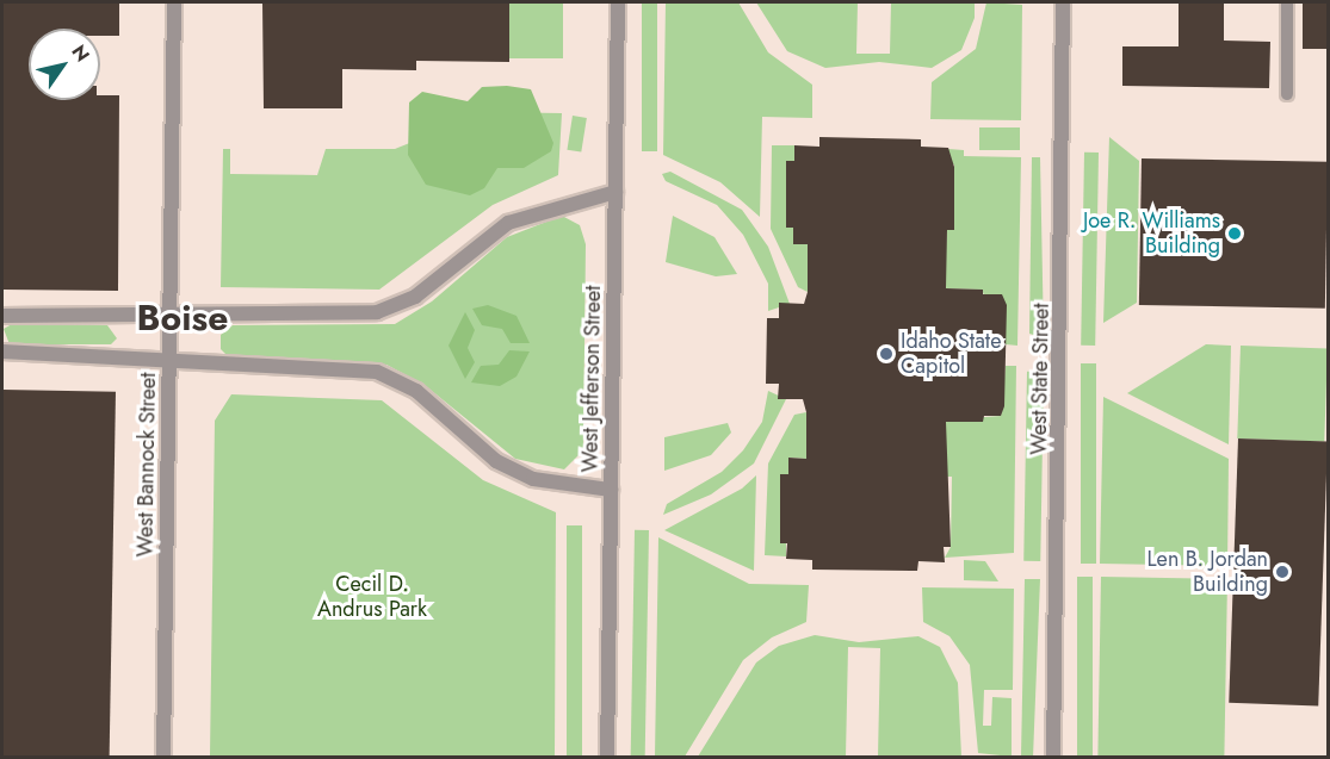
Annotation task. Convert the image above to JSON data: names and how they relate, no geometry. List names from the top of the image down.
{
  "streets": {
    "street": ["West Jefferson Street", "West State Street", "West Bannock Street"]
  },
  "districts": ["Boise"],
  "parks": ["Cecil D. Andrus Park"],
  "places": ["Joe R. Williams Building", "Idaho State Capitol", "Len B. Jordan Building"],
  "north": "top right"
}
